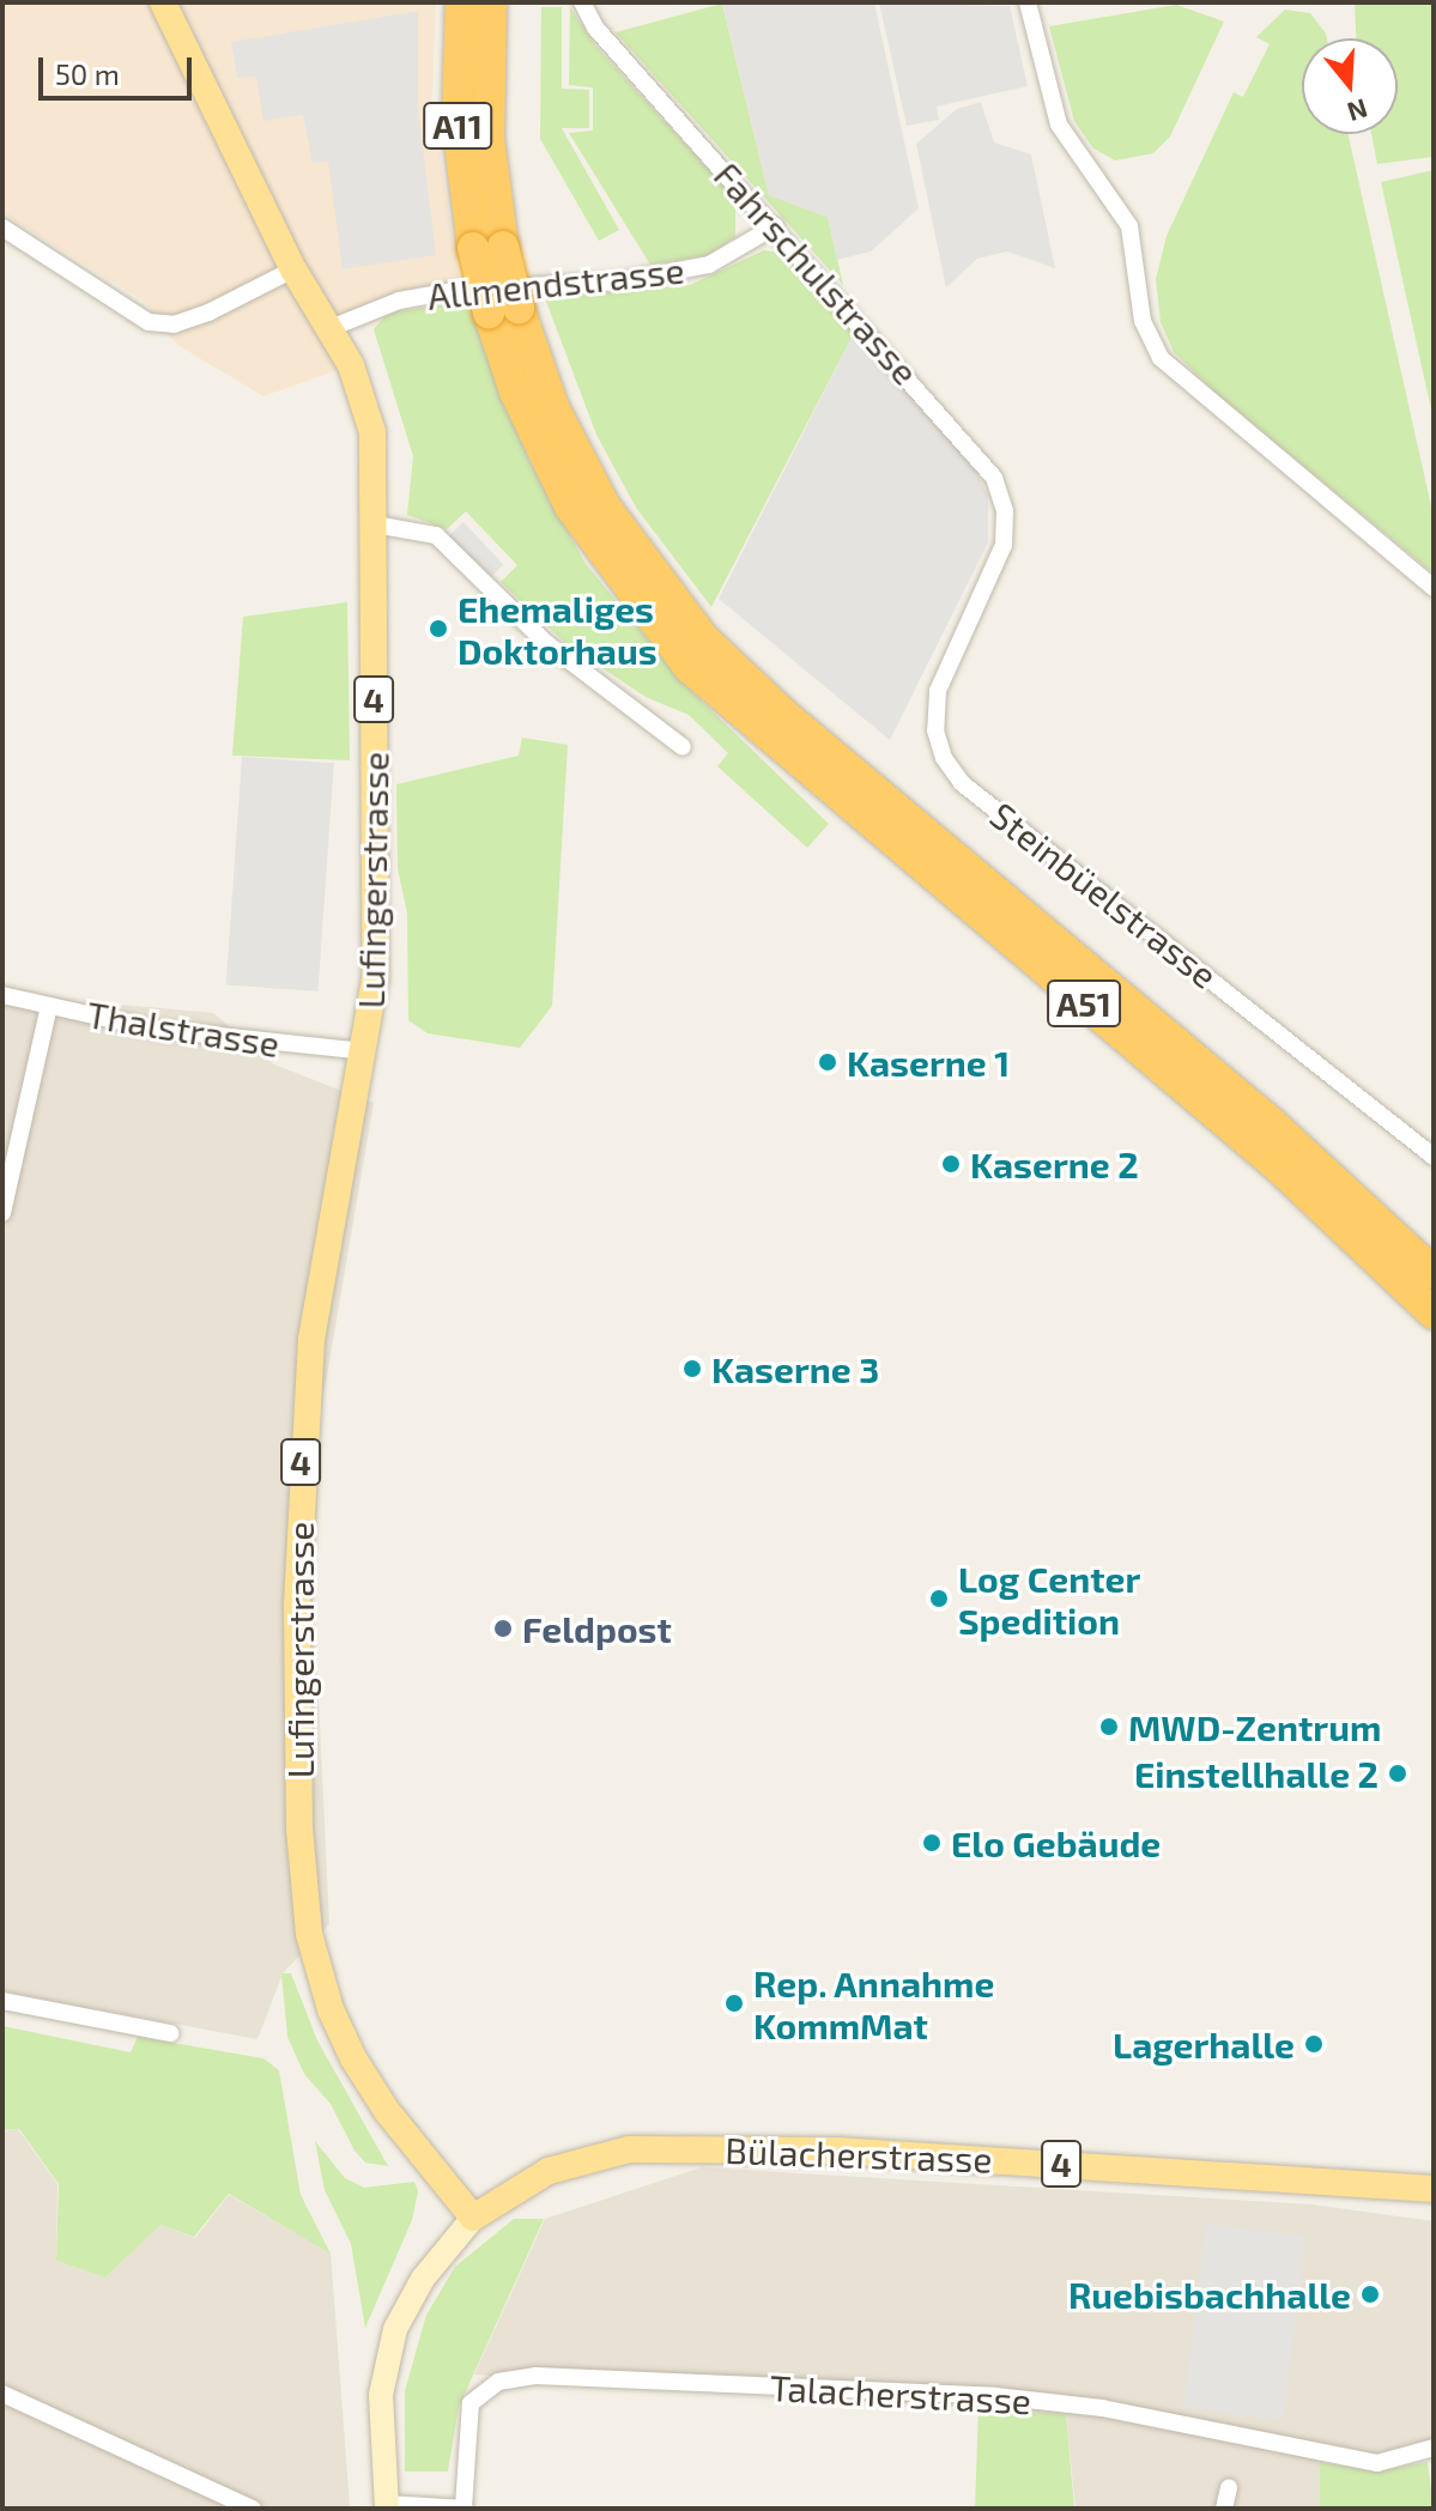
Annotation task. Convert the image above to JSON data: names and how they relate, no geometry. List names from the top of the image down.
{
  "streets": {
    "highway": ["A11", "A51"],
    "main road": ["4", "Lufingerstrasse", "Bülacherstrasse"],
    "street": [
      "Fahrschulstrasse",
      "Allmendstrasse",
      "Steinbüelstrasse",
      "Thalstrasse",
      "Talacherstrasse"
    ]
  },
  "crossings": [
    ["A11", "A51"],
    ["Fahrschulstrasse", "Allmendstrasse"],
    ["Fahrschulstrasse", "Steinbüelstrasse"],
    ["Allmendstrasse", "4"],
    ["Allmendstrasse", "Lufingerstrasse"],
    ["4", "Lufingerstrasse"],
    ["Lufingerstrasse", "Thalstrasse"],
    ["Lufingerstrasse", "Bülacherstrasse"]
  ],
  "places": [
    "Ehemaliges Doktorhaus",
    "Kaserne 1",
    "Kaserne 2",
    "Kaserne 3",
    "Log Center Spedition",
    "Feldpost",
    "MWD-Zentrum",
    "Einstellhalle 2",
    "Elo Gebäude",
    "Rep. Annahme KommMat",
    "Lagerhalle",
    "Ruebisbachhalle"
  ],
  "scale_bar": "50 m",
  "north": "bottom"
}
